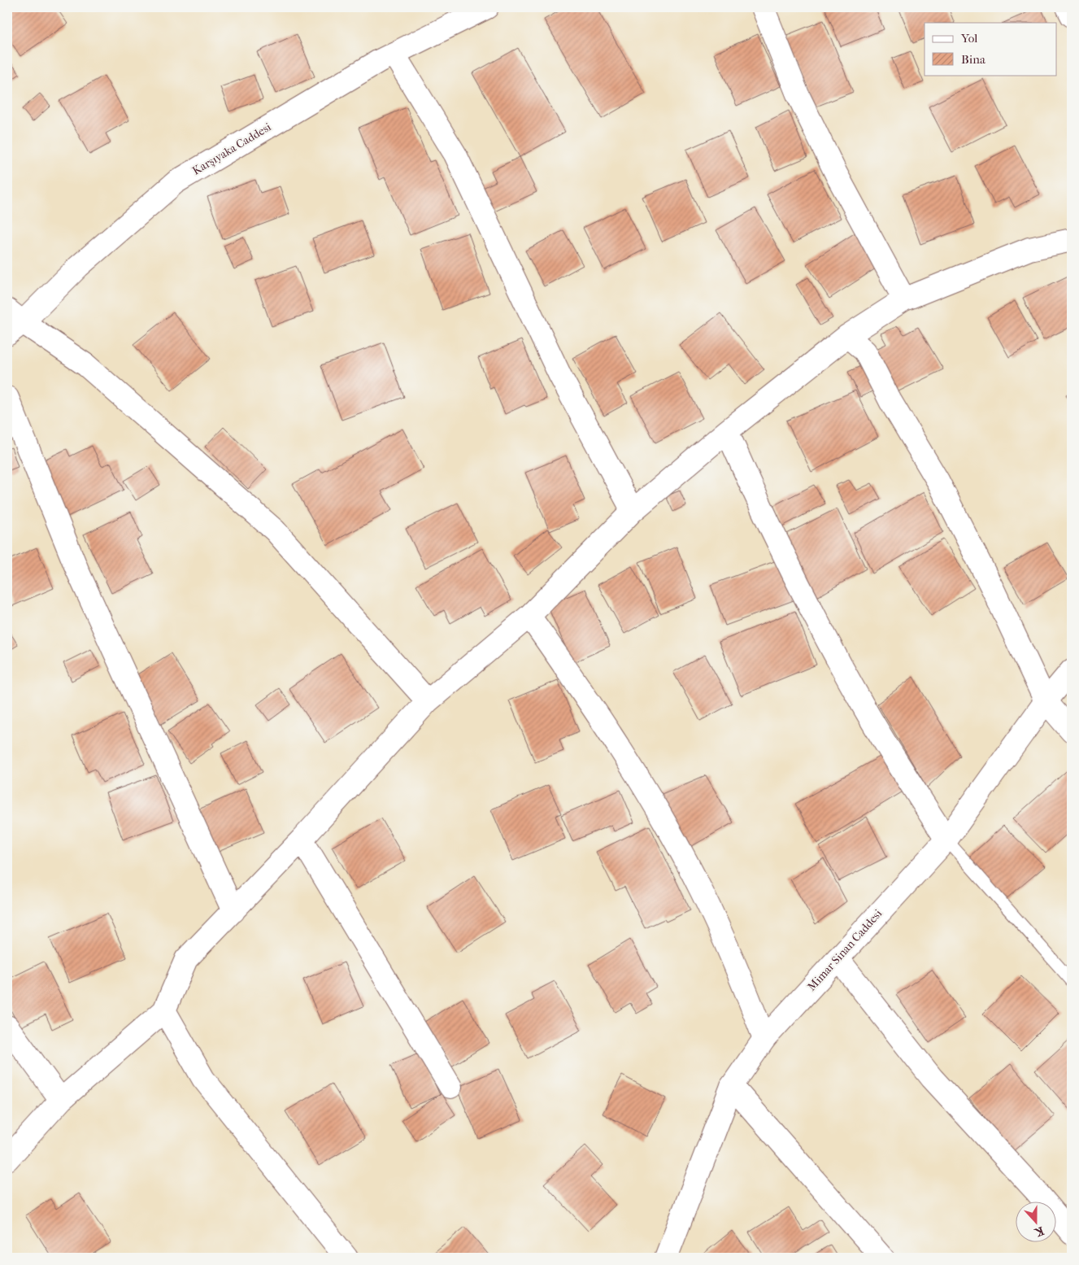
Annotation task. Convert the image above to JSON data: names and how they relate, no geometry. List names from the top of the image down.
{
  "streets": {
    "street": ["Karşıyaka Caddesi", "Mimar Sinan Caddesi"]
  },
  "legend": ["Yol", "Bina"],
  "north": "bottom"
}
